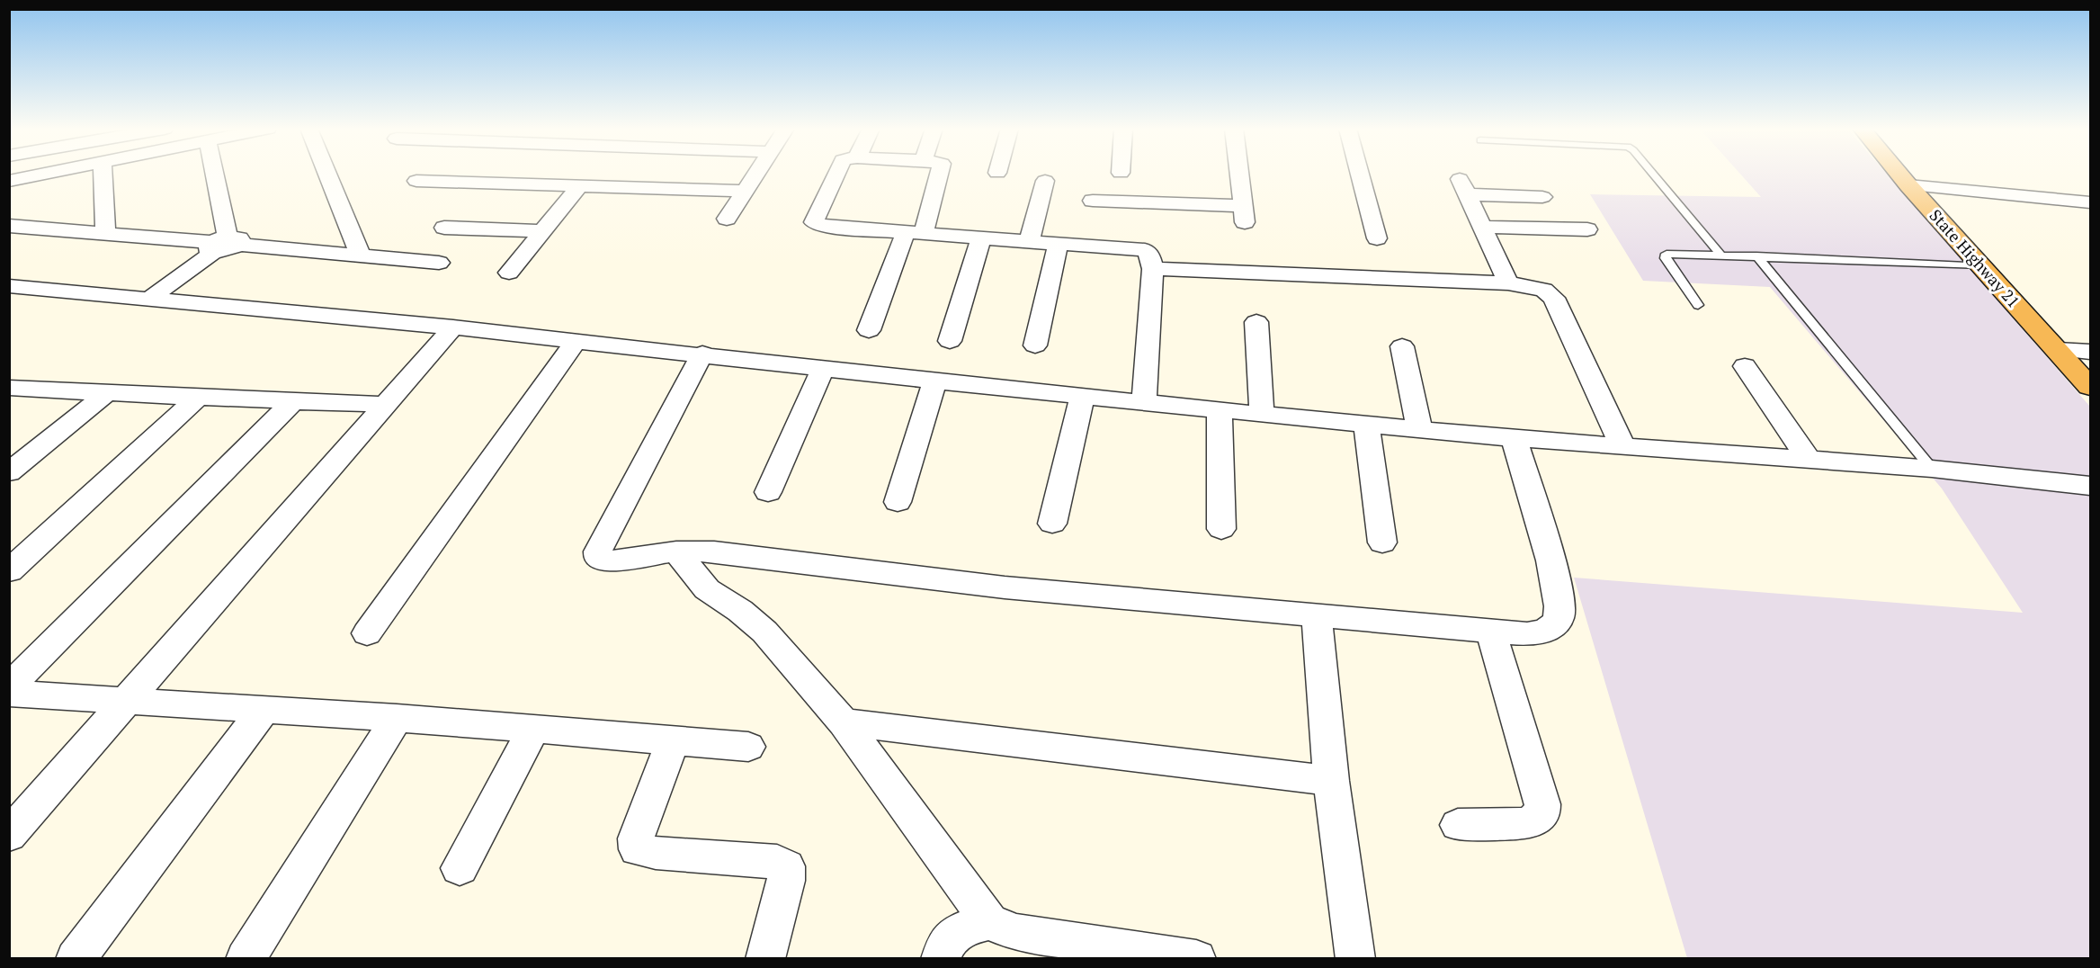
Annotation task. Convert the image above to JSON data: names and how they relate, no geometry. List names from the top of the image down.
{
  "streets": {
    "highway": ["State Highway 21"]
  }
}
